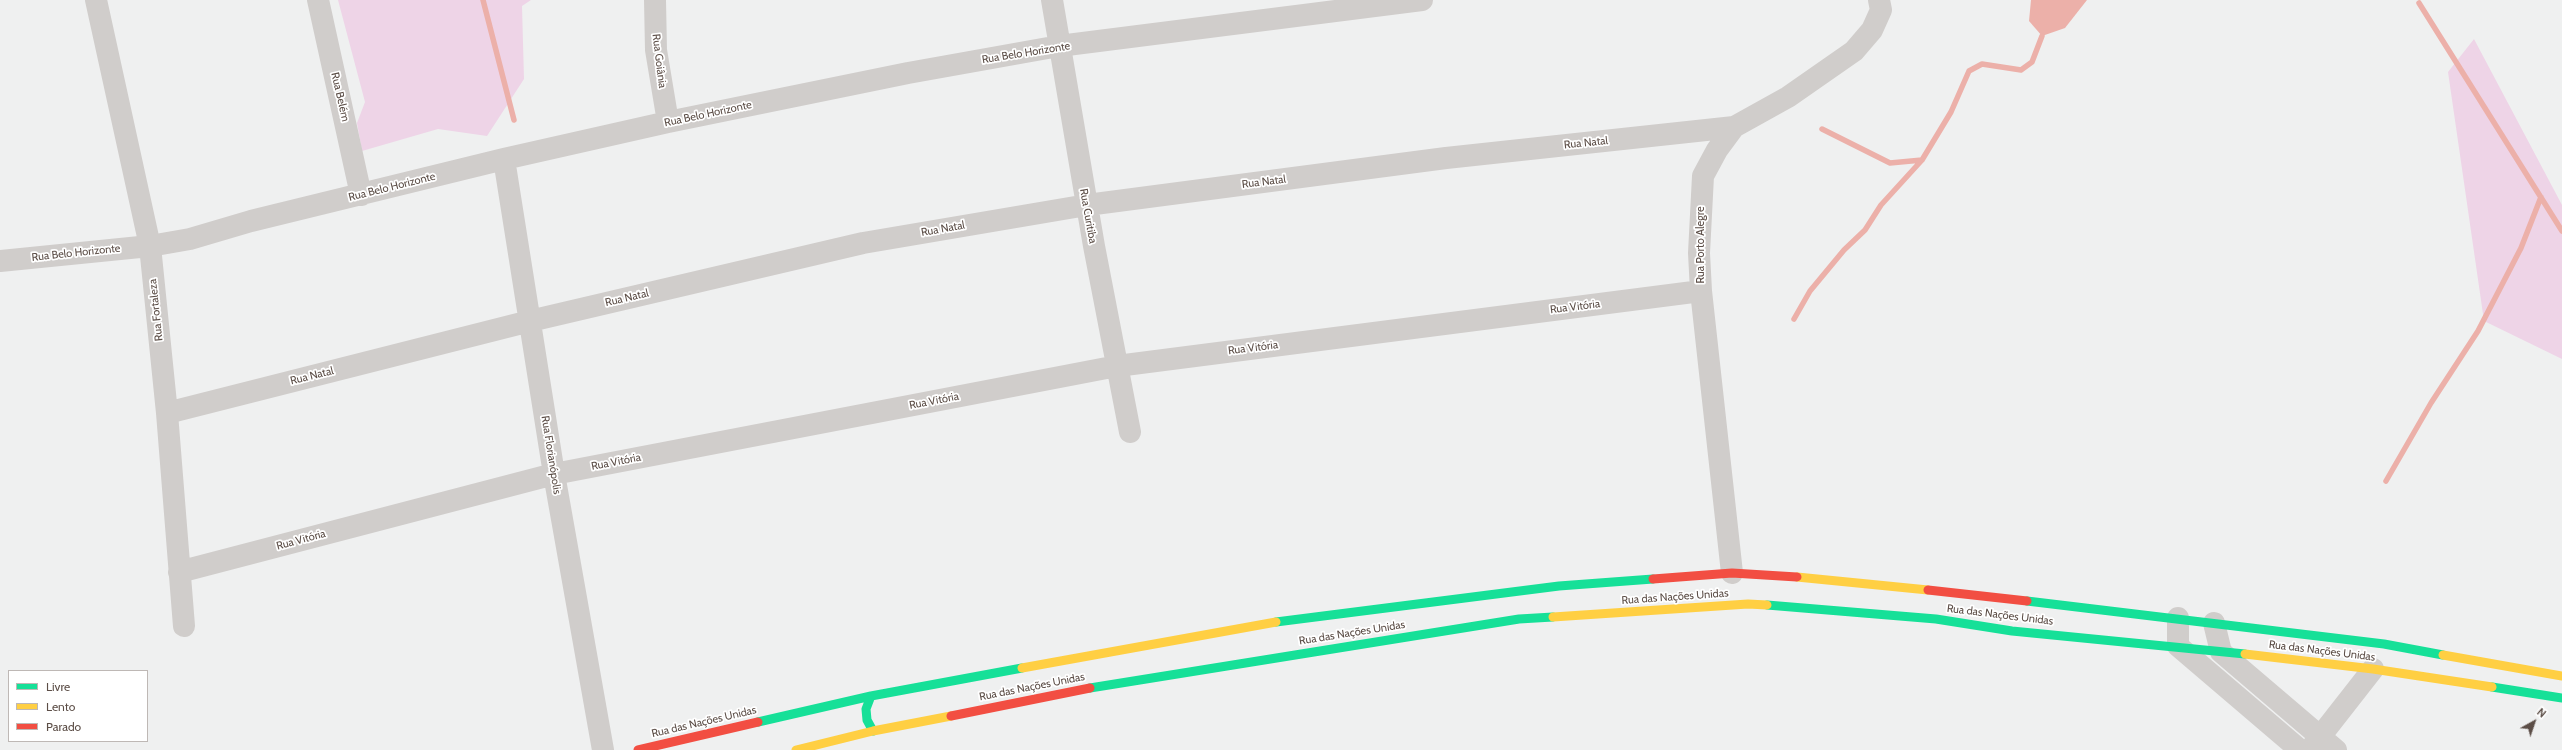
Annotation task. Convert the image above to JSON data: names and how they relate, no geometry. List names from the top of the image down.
{
  "streets": {
    "main road": ["Rua das Nações Unidas"],
    "street": [
      "Rua Belo Horizonte",
      "Rua Goiânia",
      "Rua Belém",
      "Rua Natal",
      "Rua Curitiba",
      "Rua Porto Alegre",
      "Rua Vitória",
      "Rua Fortaleza",
      "Rua Florianópolis"
    ]
  },
  "crossings": [
    ["Rua Belo Horizonte", "Rua Goiânia"],
    ["Rua Belo Horizonte", "Rua Belém"],
    ["Rua Belo Horizonte", "Rua Curitiba"],
    ["Rua Belo Horizonte", "Rua Fortaleza"],
    ["Rua Belo Horizonte", "Rua Florianópolis"],
    ["Rua Natal", "Rua Curitiba"],
    ["Rua Natal", "Rua Porto Alegre"],
    ["Rua Natal", "Rua Fortaleza"],
    ["Rua Natal", "Rua Florianópolis"],
    ["Rua Curitiba", "Rua Vitória"],
    ["Rua Porto Alegre", "Rua Vitória"],
    ["Rua Porto Alegre", "Rua das Nações Unidas"],
    ["Rua Vitória", "Rua Fortaleza"],
    ["Rua Vitória", "Rua Florianópolis"]
  ],
  "legend": ["Livre", "Lento", "Parado"],
  "north": "top right"
}
